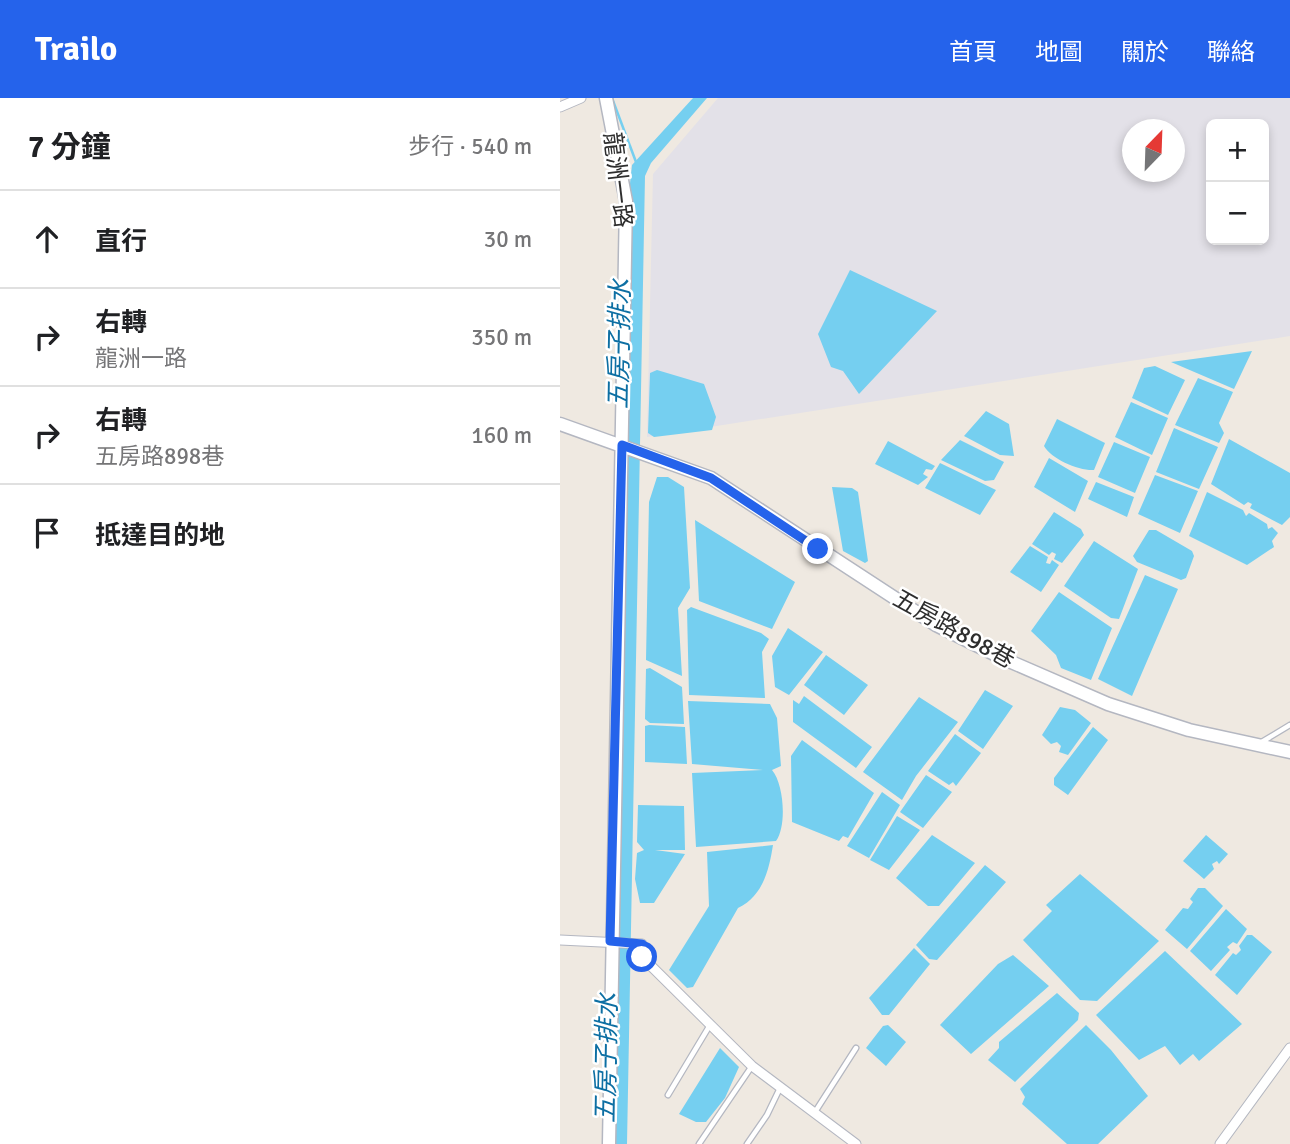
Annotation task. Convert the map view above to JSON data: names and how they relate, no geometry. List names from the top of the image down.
{
  "streets": {
    "street": ["龍洲一路", "五房路898巷"]
  },
  "crossings": [
    ["龍洲一路", "五房路898巷"]
  ],
  "water": ["五房子排水"],
  "north": "top right",
  "page": {
    "header": "Trailo",
    "nav": [
      "首頁",
      "地圖",
      "關於",
      "聯絡"
    ],
    "heading": ["7 分鐘", "步行 · 540 m"],
    "map_buttons": ["+", "−"],
    "list": [
      ["直行", "30 m"],
      ["右轉", "龍洲一路", "350 m"],
      ["右轉", "五房路898巷", "160 m"],
      "抵達目的地"
    ]
  }
}
